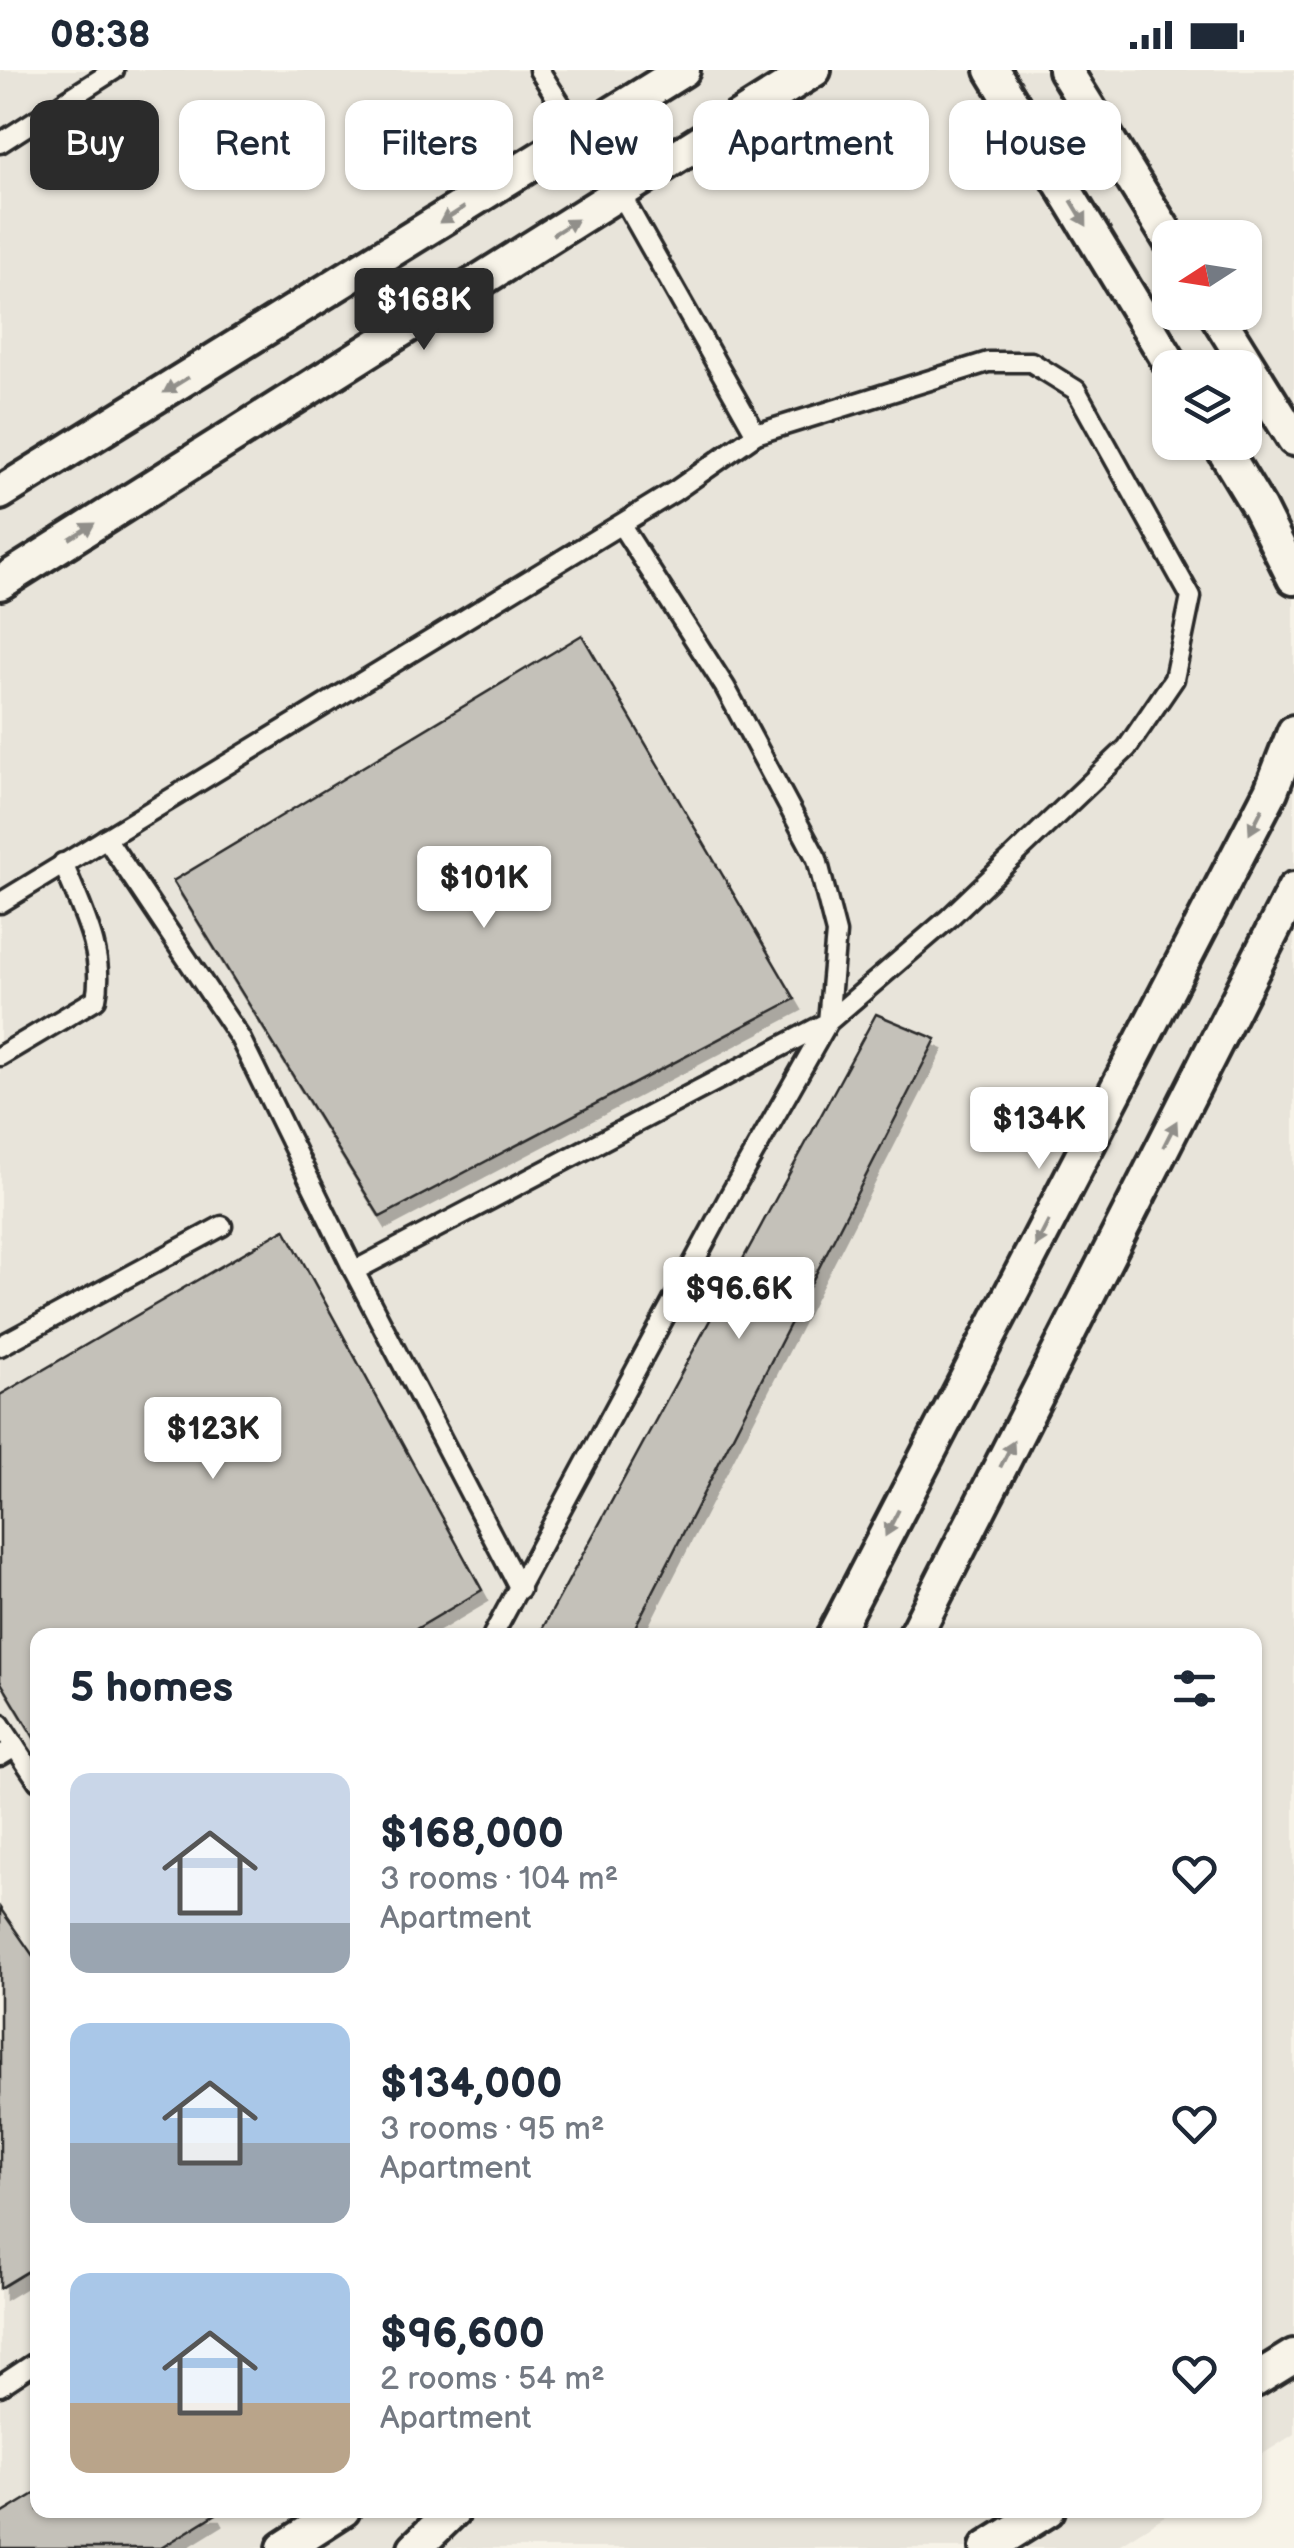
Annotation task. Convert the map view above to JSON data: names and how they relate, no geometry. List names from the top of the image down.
{
  "north": "left",
  "page": {
    "status": "08:38",
    "chip": [
      "Buy",
      "Rent",
      "Filters",
      "New",
      "Apartment",
      "House"
    ],
    "price": [
      "$168K",
      "$101K",
      "$134K",
      "$96.6K",
      "$123K"
    ],
    "heading": "5 homes",
    "list": [
      {
        "name": "$168,000",
        "note": "3 rooms · 104 m² · Apartment"
      },
      {
        "name": "$134,000",
        "note": "3 rooms · 95 m² · Apartment"
      },
      {
        "name": "$96,600",
        "note": "2 rooms · 54 m² · Apartment"
      }
    ]
  }
}
